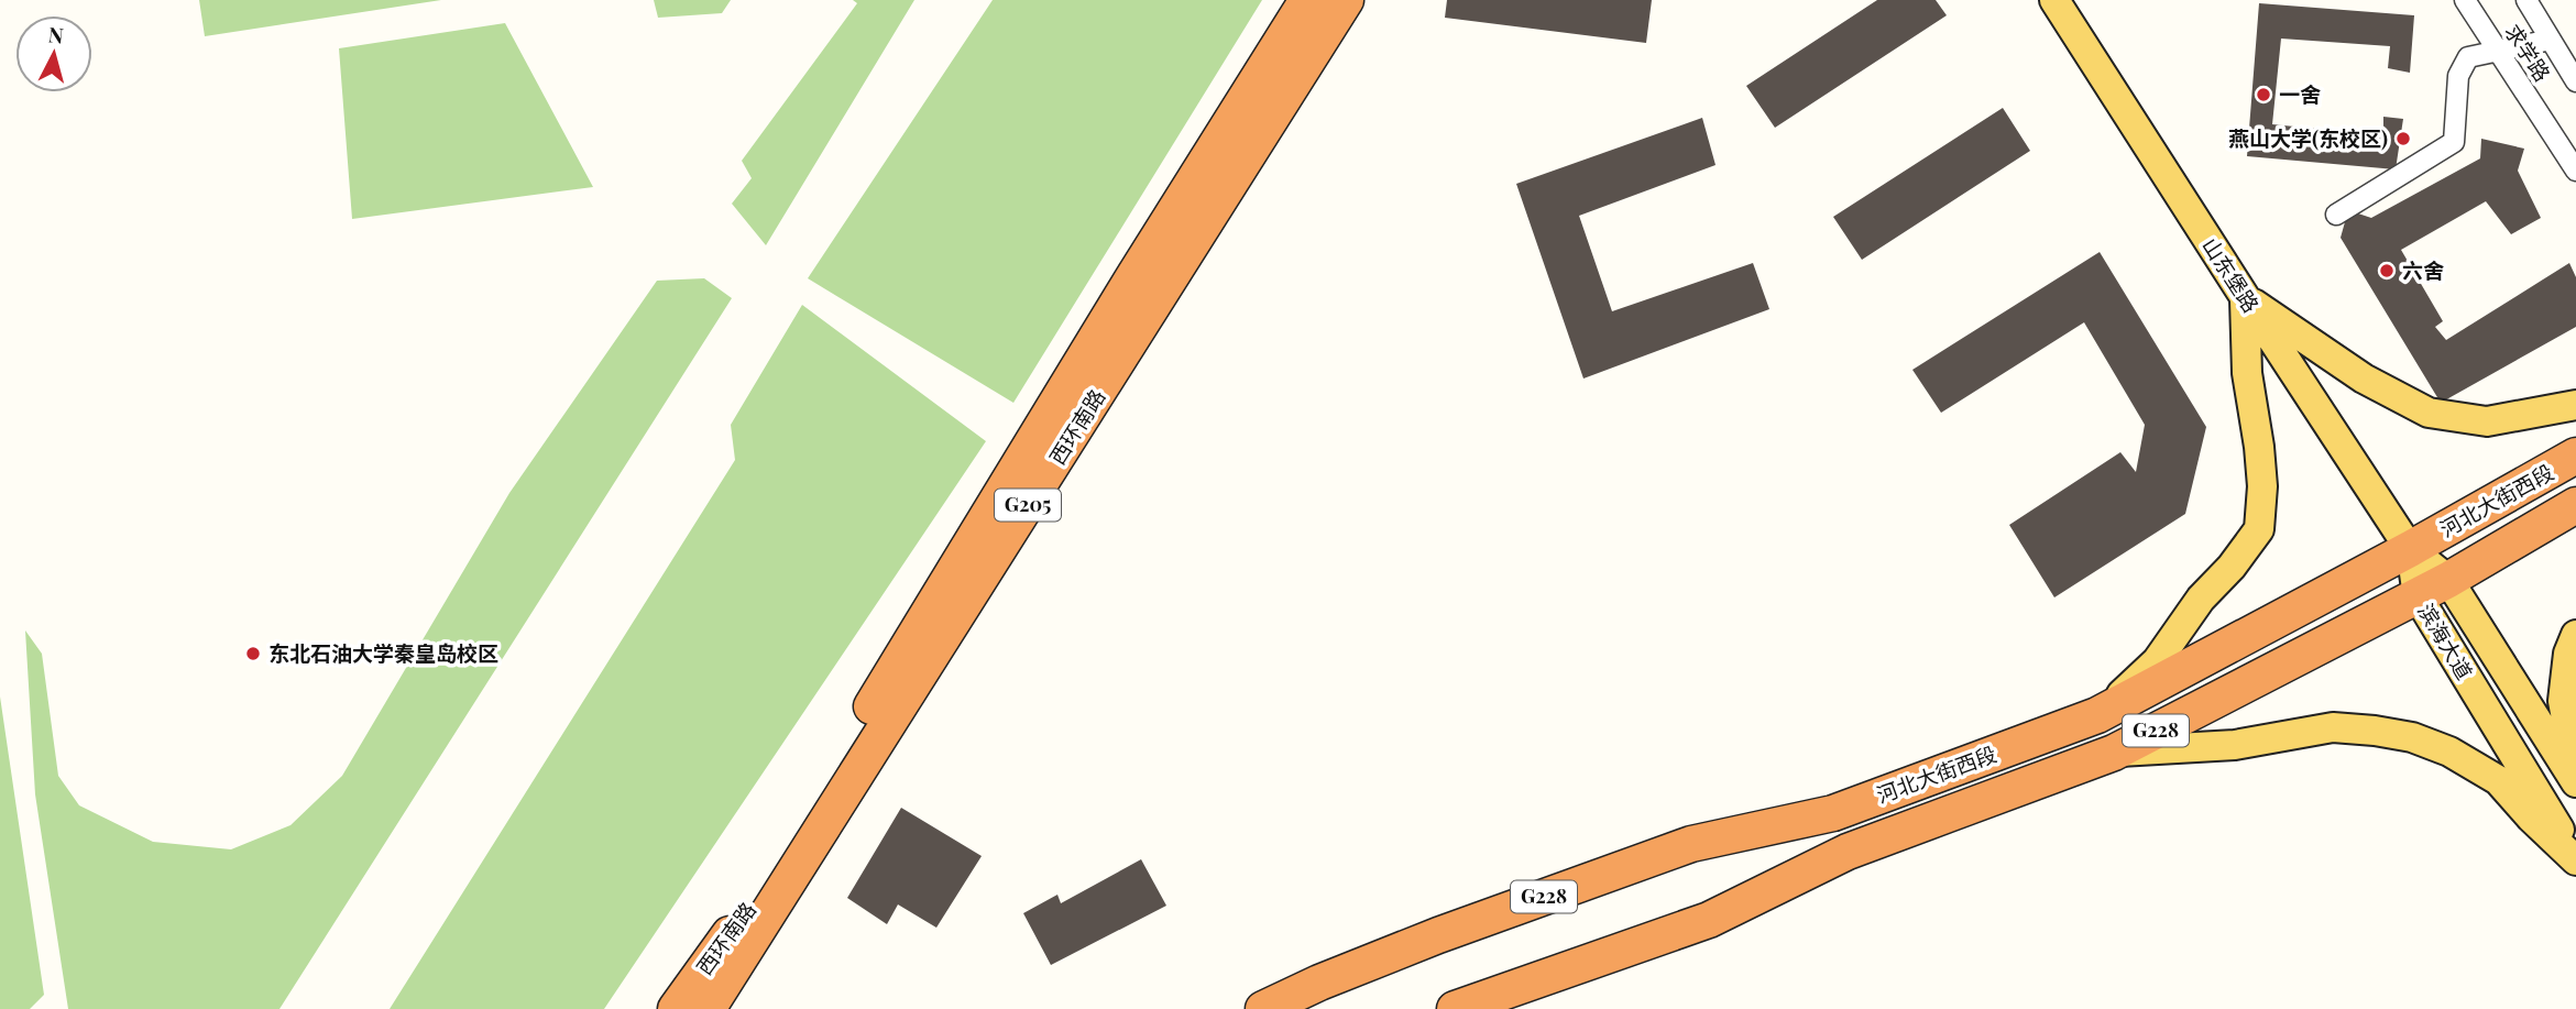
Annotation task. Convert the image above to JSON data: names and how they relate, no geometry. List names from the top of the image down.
{
  "streets": {
    "highway": [
      "西环南路",
      "河北大街西段",
      "G205",
      "G228"
    ],
    "main road": ["山东堡路", "滨海大道"],
    "street": ["求学路"]
  },
  "crossings": [
    ["山东堡路", "河北大街西段"],
    ["山东堡路", "滨海大道"],
    ["河北大街西段", "滨海大道"]
  ],
  "places": [
    "一舍",
    "燕山大学(东校区)",
    "六舍",
    "东北石油大学秦皇岛校区"
  ],
  "north": "top"
}
